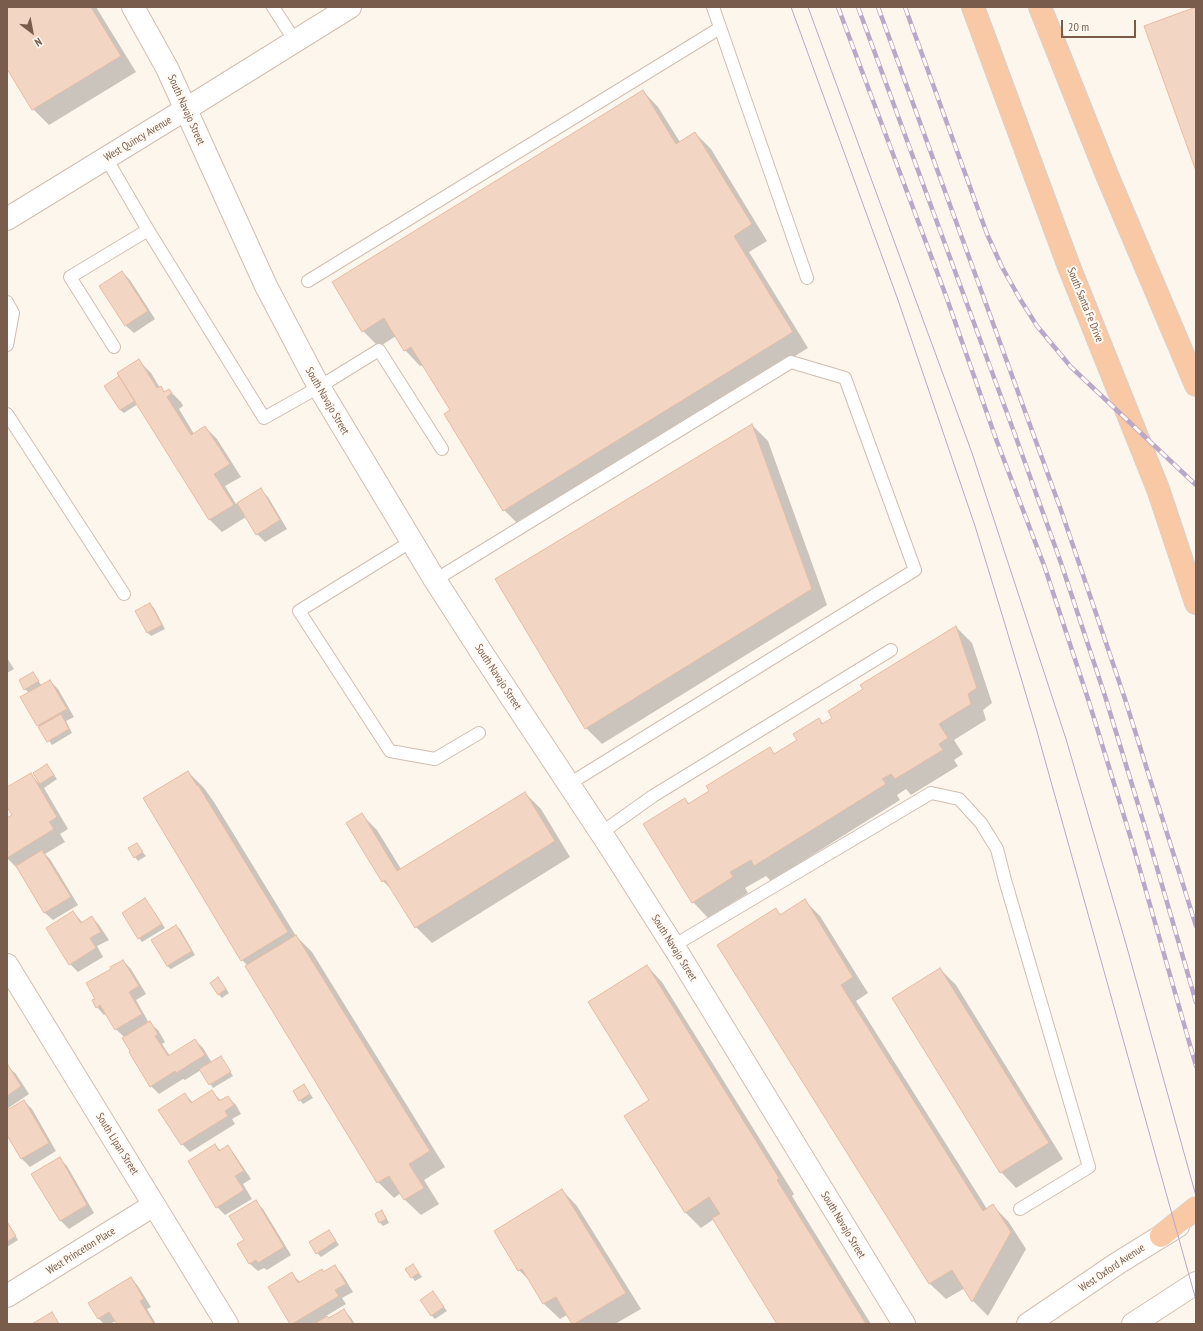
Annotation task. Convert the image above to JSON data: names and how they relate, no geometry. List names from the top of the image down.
{
  "streets": {
    "highway": ["South Santa Fe Drive"],
    "street": [
      "South Navajo Street",
      "West Quincy Avenue",
      "South Lipan Street",
      "West Princeton Place",
      "West Oxford Avenue"
    ]
  },
  "crossings": [
    ["South Navajo Street", "West Quincy Avenue"],
    ["South Lipan Street", "West Princeton Place"]
  ],
  "scale_bar": "20 m",
  "north": "bottom right"
}
